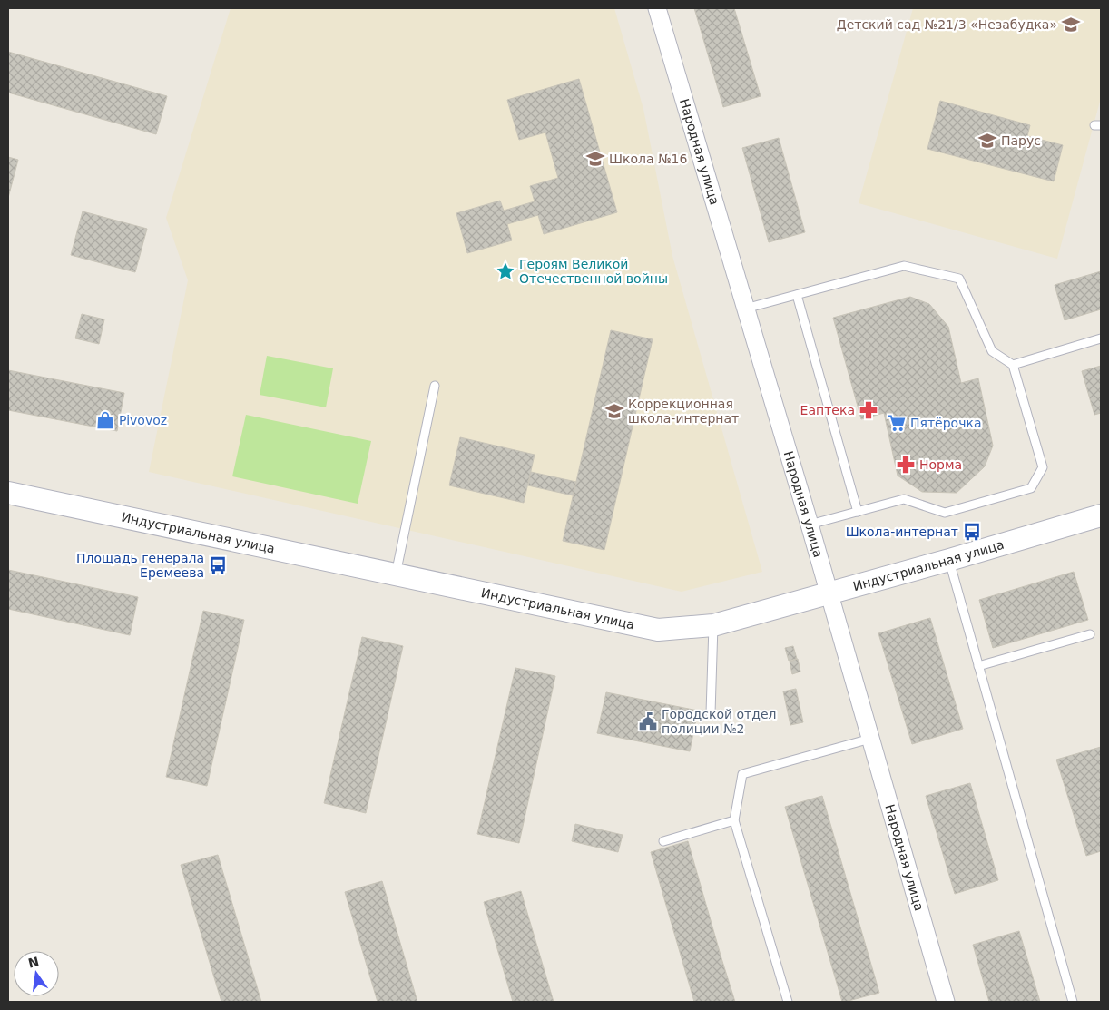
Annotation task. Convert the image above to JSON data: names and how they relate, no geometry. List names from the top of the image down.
{
  "streets": {
    "street": ["Народная улица", "Индустриальная улица"]
  },
  "crossings": [
    ["Народная улица", "Индустриальная улица"]
  ],
  "places": {
    "school or university": [
      "Детский сад №21/3 «Незабудка»",
      "Парус",
      "Школа №16",
      "Коррекционная школа-интернат"
    ],
    "place": ["Героям Великой Отечественной войны"],
    "pharmacy": ["Еаптека", "Норма"],
    "shop": ["Pivovoz"],
    "supermarket": ["Пятёрочка"],
    "bus stop": ["Школа-интернат", "Площадь генерала Еремеева"],
    "public building": ["Городской отдел полиции №2"]
  },
  "north": "top"
}
